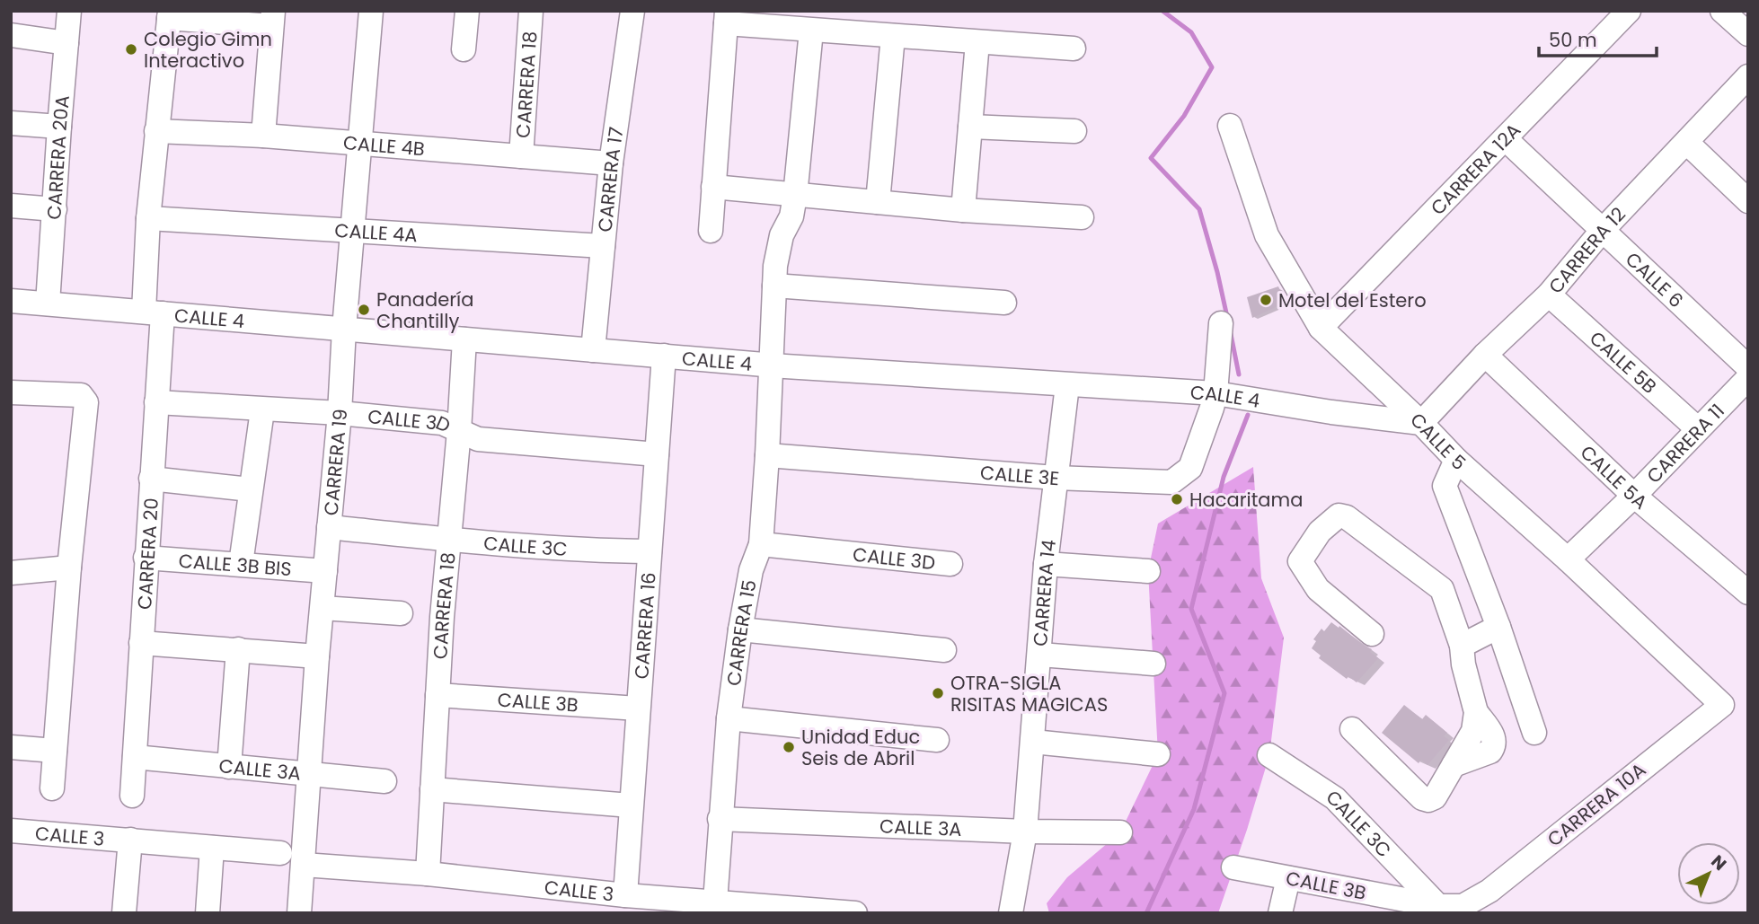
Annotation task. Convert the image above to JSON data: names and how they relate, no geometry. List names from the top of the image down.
{
  "streets": {
    "street": [
      "CARRERA 18",
      "CALLE 4B",
      "CARRERA 20A",
      "CARRERA 12A",
      "CARRERA 17",
      "CALLE 4A",
      "CARRERA 12",
      "CALLE 6",
      "CALLE 4",
      "CALLE 5B",
      "CALLE 3D",
      "CALLE 5",
      "CARRERA 11",
      "CARRERA 19",
      "CALLE 3E",
      "CALLE 5A",
      "CALLE 3C",
      "CARRERA 20",
      "CALLE 3B BIS",
      "CARRERA 14",
      "CARRERA 16",
      "CARRERA 15",
      "CALLE 3B",
      "CALLE 3A",
      "CARRERA 10A",
      "CALLE 3"
    ]
  },
  "crossings": [
    ["CARRERA 18", "CALLE 4B"],
    ["CARRERA 18", "CALLE 4"],
    ["CARRERA 18", "CALLE 3D"],
    ["CARRERA 18", "CALLE 3C"],
    ["CARRERA 18", "CALLE 3B"],
    ["CARRERA 18", "CALLE 3"],
    ["CALLE 4B", "CARRERA 17"],
    ["CALLE 4B", "CARRERA 19"],
    ["CALLE 4B", "CARRERA 20"],
    ["CARRERA 20A", "CALLE 4"],
    ["CARRERA 12A", "CALLE 6"],
    ["CARRERA 12A", "CALLE 5"],
    ["CARRERA 17", "CALLE 4A"],
    ["CARRERA 17", "CALLE 4"],
    ["CALLE 4A", "CARRERA 19"],
    ["CALLE 4A", "CARRERA 20"],
    ["CARRERA 12", "CALLE 6"],
    ["CARRERA 12", "CALLE 4"],
    ["CARRERA 12", "CALLE 5B"],
    ["CARRERA 12", "CALLE 5"],
    ["CARRERA 12", "CALLE 5A"],
    ["CALLE 4", "CALLE 5"],
    ["CALLE 4", "CARRERA 19"],
    ["CALLE 4", "CALLE 3E"],
    ["CALLE 4", "CARRERA 20"],
    ["CALLE 4", "CARRERA 14"],
    ["CALLE 4", "CARRERA 16"],
    ["CALLE 4", "CARRERA 15"],
    ["CALLE 5B", "CARRERA 11"],
    ["CALLE 3D", "CARRERA 19"],
    ["CALLE 3D", "CARRERA 20"],
    ["CALLE 3D", "CARRERA 16"],
    ["CALLE 3D", "CARRERA 15"],
    ["CALLE 5", "CARRERA 11"],
    ["CALLE 5", "CARRERA 10A"],
    ["CARRERA 11", "CALLE 5A"],
    ["CARRERA 19", "CALLE 3C"],
    ["CARRERA 19", "CALLE 3B BIS"],
    ["CARRERA 19", "CALLE 3A"],
    ["CARRERA 19", "CALLE 3"],
    ["CALLE 3E", "CARRERA 14"],
    ["CALLE 3E", "CARRERA 15"],
    ["CALLE 3C", "CARRERA 16"],
    ["CALLE 3C", "CALLE 3B"],
    ["CARRERA 20", "CALLE 3B BIS"],
    ["CARRERA 20", "CALLE 3A"],
    ["CARRERA 14", "CALLE 3A"],
    ["CARRERA 16", "CALLE 3B"],
    ["CARRERA 16", "CALLE 3"],
    ["CARRERA 15", "CALLE 3A"],
    ["CARRERA 15", "CALLE 3"],
    ["CALLE 3B", "CARRERA 10A"]
  ],
  "places": [
    "Colegio Gimn Interactivo",
    "Motel del Estero",
    "Panadería Chantilly",
    "Hacaritama",
    "OTRA-SIGLA RISITAS MAGICAS",
    "Unidad Educ Seis de Abril"
  ],
  "scale_bar": "50 m",
  "north": "top right"
}
